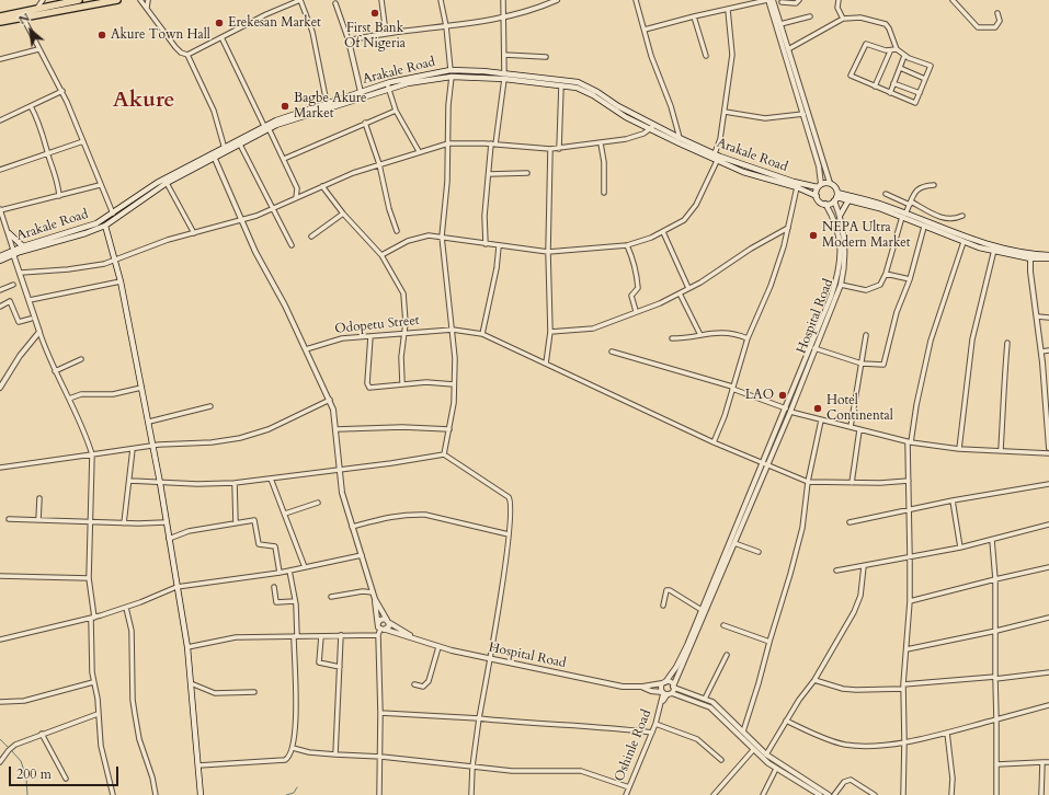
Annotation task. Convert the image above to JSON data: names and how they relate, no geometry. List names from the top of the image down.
{
  "streets": {
    "main road": ["Arakale Road"],
    "street": ["Hospital Road", "Odopetu Street", "Oshinle Road"]
  },
  "crossings": [
    ["Arakale Road", "Hospital Road"]
  ],
  "districts": ["Akure"],
  "places": [
    "First Bank Of Nigeria",
    "Erekesan Market",
    "Akure Town Hall",
    "Bagbe Akure Market",
    "NEPA Ultra Modern Market",
    "LAO",
    "Hotel Continental"
  ],
  "scale_bar": "200 m",
  "north": "top left"
}
